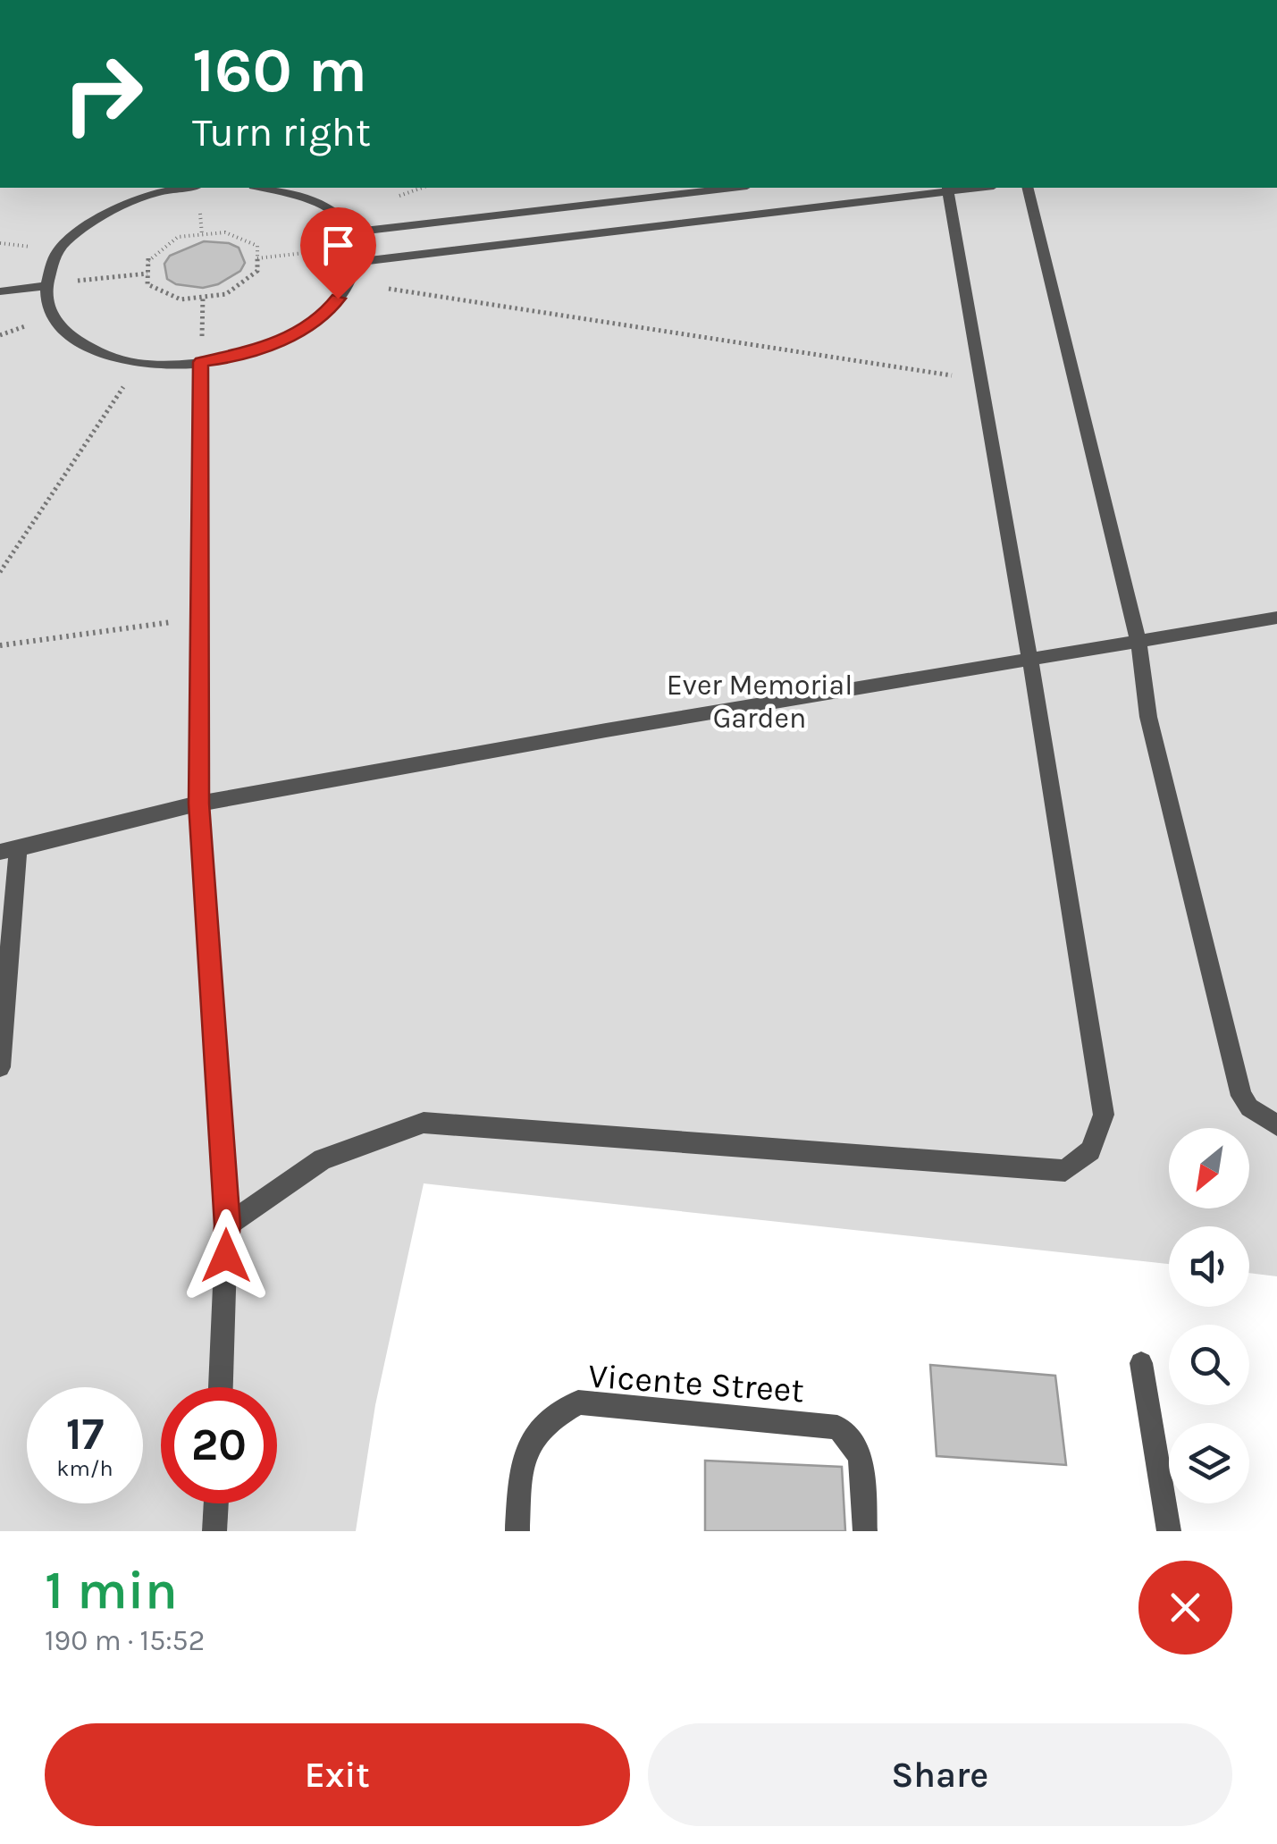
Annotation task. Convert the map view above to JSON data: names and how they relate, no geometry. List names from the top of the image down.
{
  "streets": {
    "street": ["Vicente Street"]
  },
  "parks": ["Ever Memorial Garden"],
  "north": "bottom left",
  "page": {
    "turn": ["160 m", "Turn right"],
    "speed": "17 km/h",
    "limit": "20",
    "heading": ["1 min", "190 m · 15:52"],
    "buttons": ["Exit", "Share"]
  }
}
